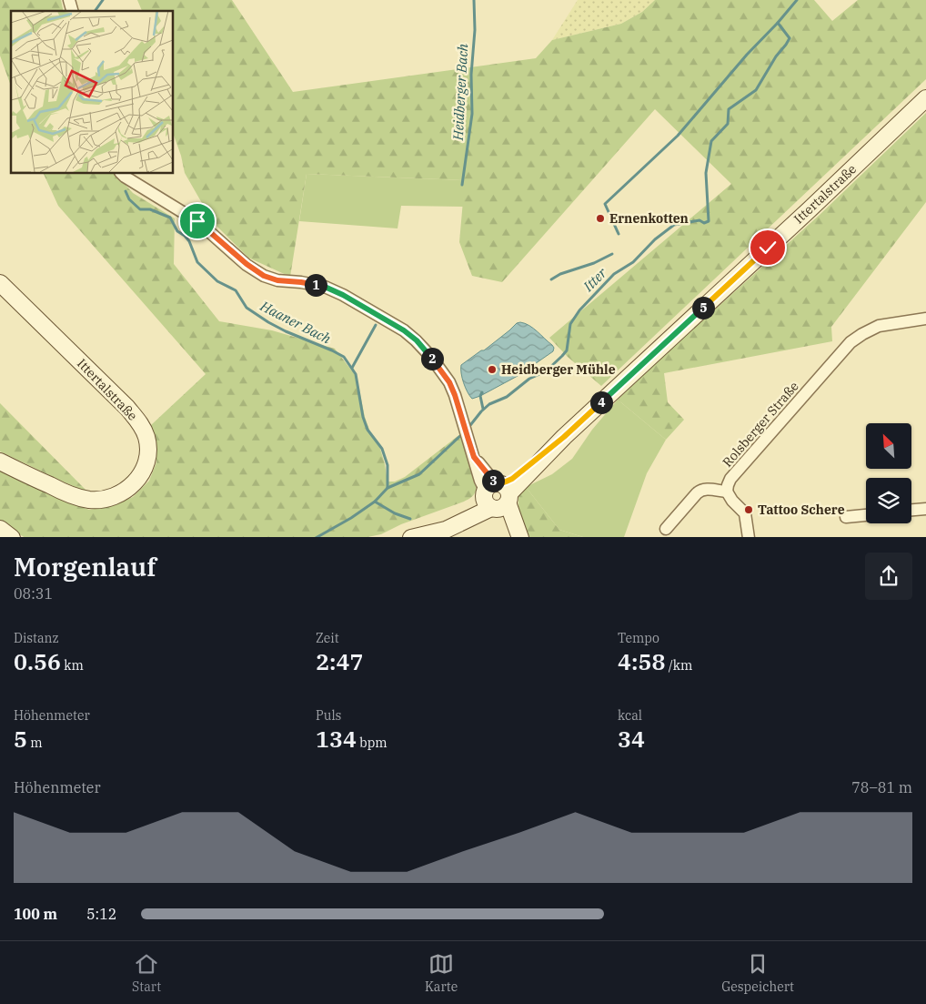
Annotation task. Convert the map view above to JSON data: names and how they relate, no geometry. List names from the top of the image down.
{
  "streets": {
    "main road": ["Ittertalstraße"],
    "street": ["Rolsberger Straße"]
  },
  "water": ["Heidberger Bach", "Itter", "Haaner Bach"],
  "places": ["Ernenkotten", "Heidberger Mühle", "Tattoo Schere"],
  "north": "top left",
  "page": {
    "pins": [
      "1",
      "5",
      "2",
      "4",
      "3"
    ],
    "heading": ["Morgenlauf", "08:31"],
    "stats": [
      ["Distanz", "0.56 km"],
      ["Zeit", "2:47"],
      ["Tempo", "4:58 /km"],
      ["Höhenmeter", "5 m"],
      ["Puls", "134 bpm"],
      ["kcal", "34"]
    ],
    "chart": ["Höhenmeter", "78–81 m"],
    "list": [
      {
        "name": "100 m",
        "note": "5:12"
      }
    ],
    "tabs": ["Start", "Karte", "Gespeichert"]
  }
}
